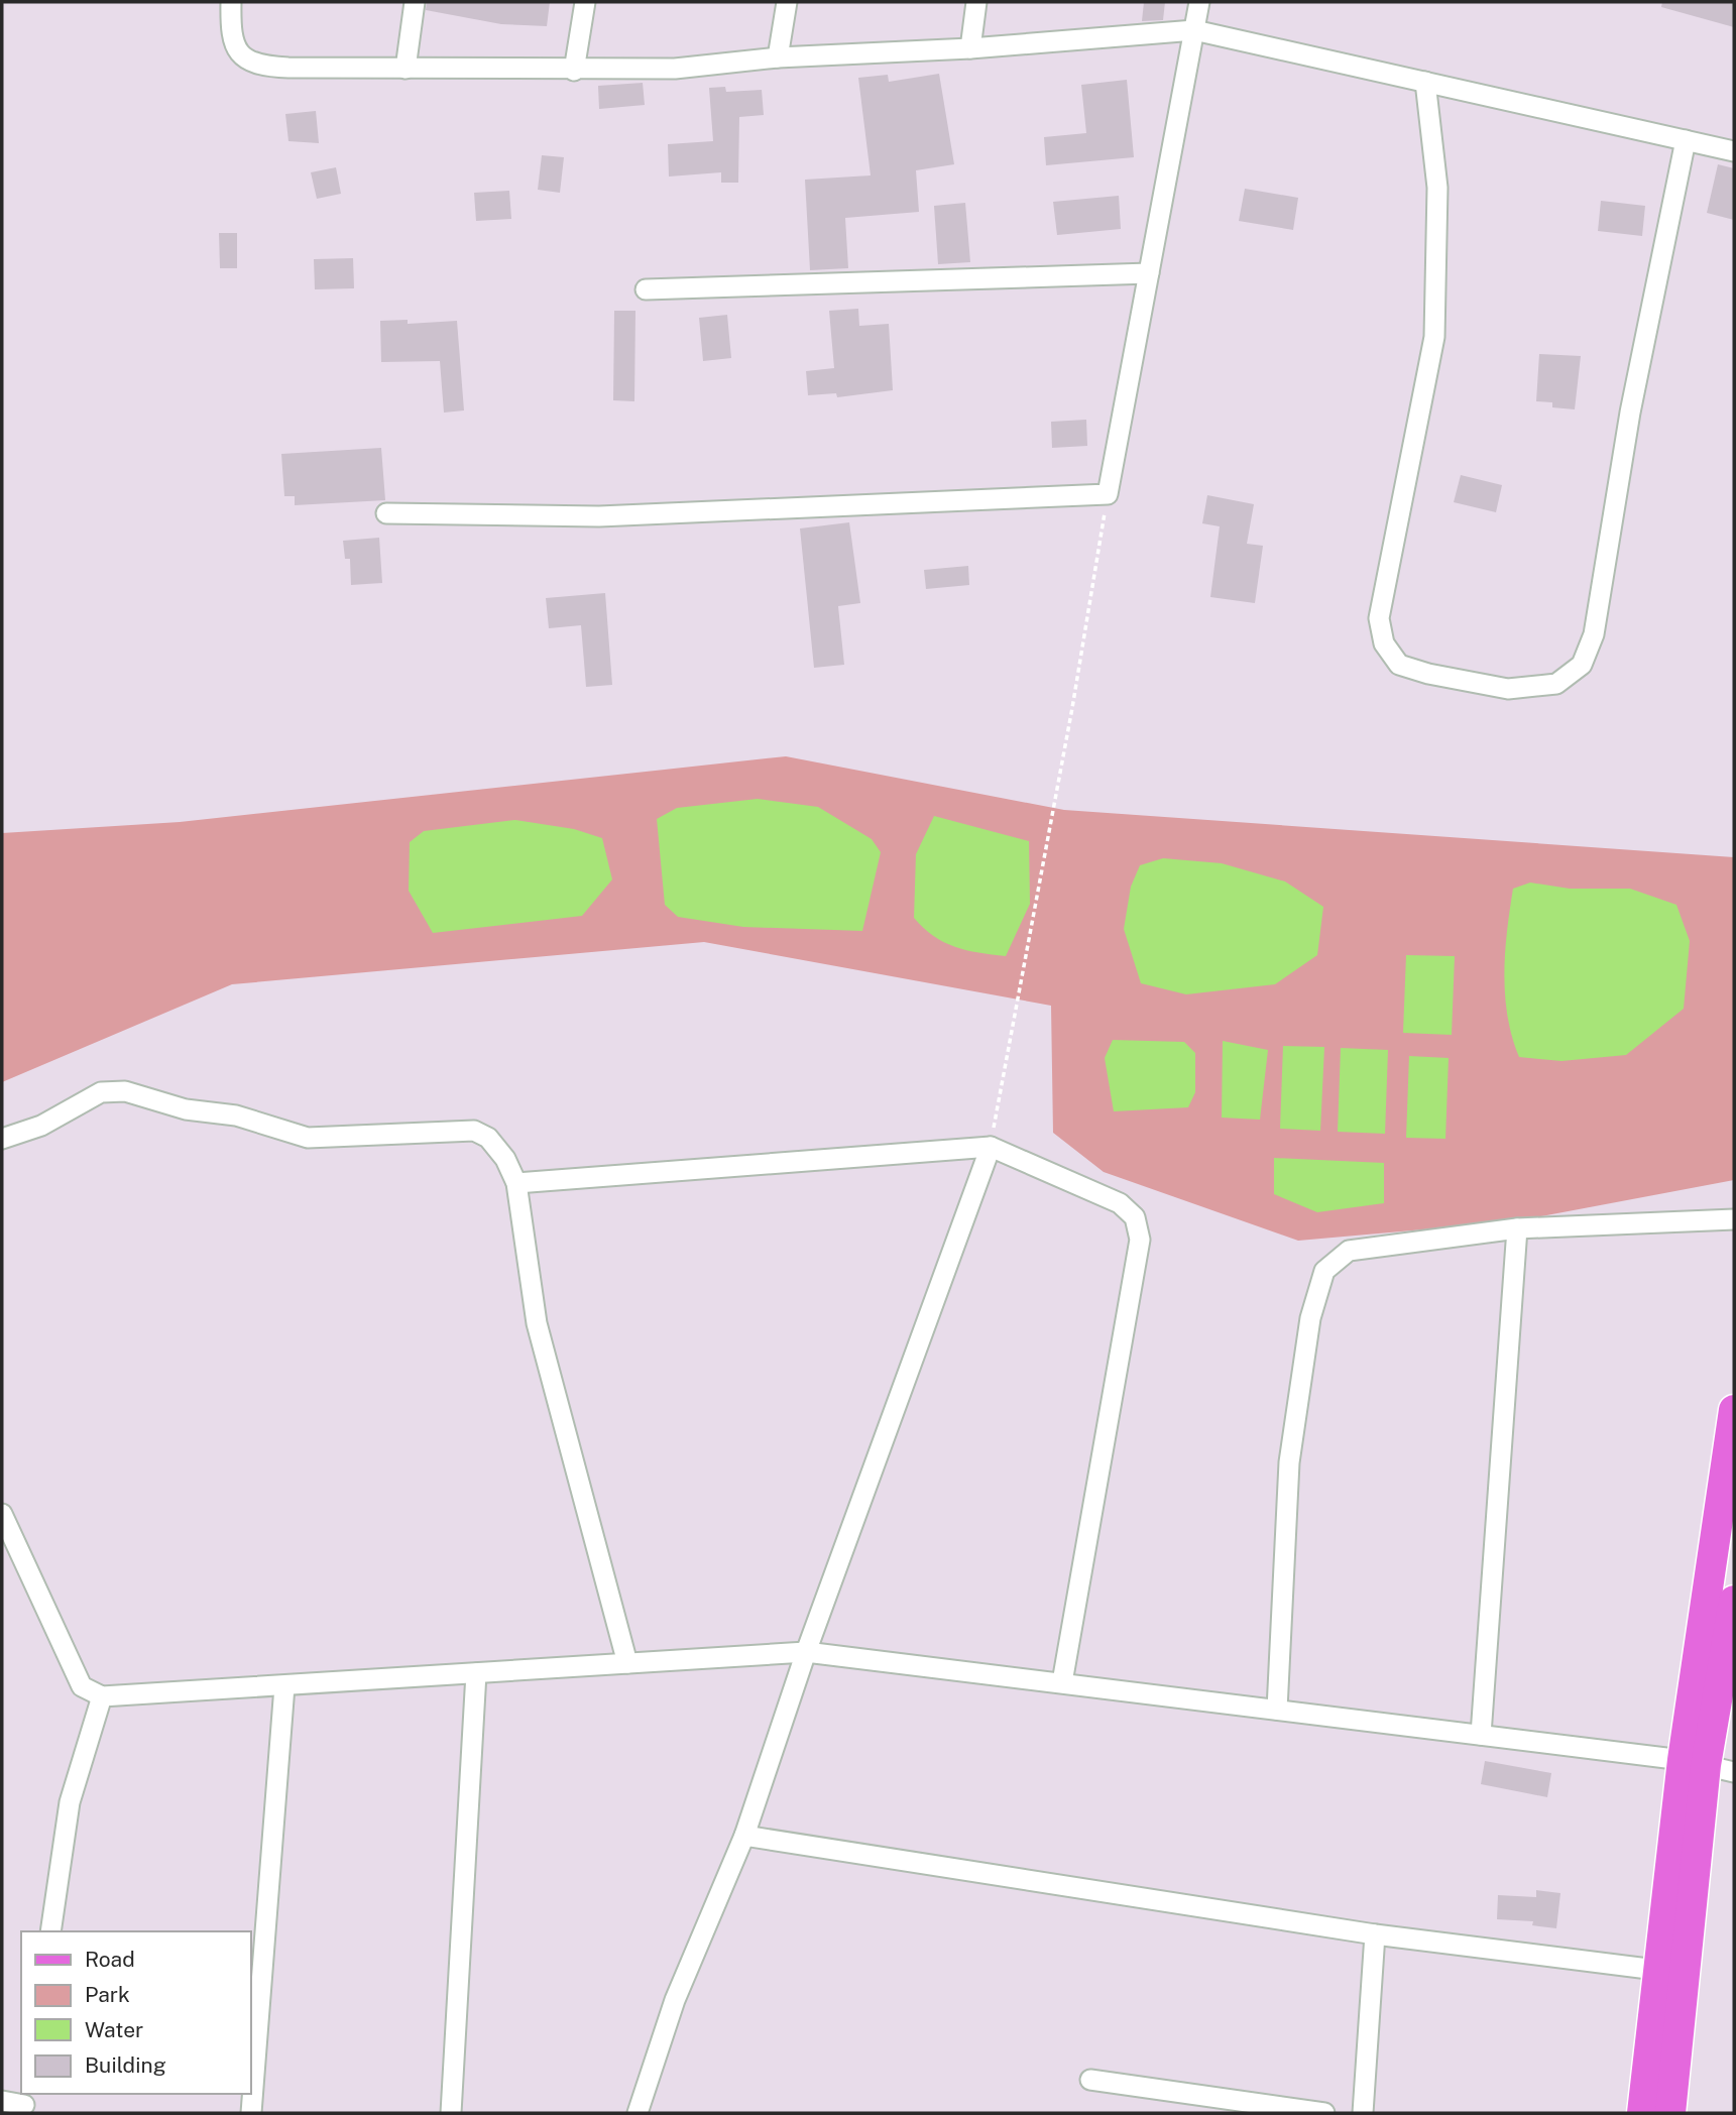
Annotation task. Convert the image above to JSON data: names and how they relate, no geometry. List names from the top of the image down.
{
  "legend": [
    "Road",
    "Park",
    "Water",
    "Building"
  ]
}
